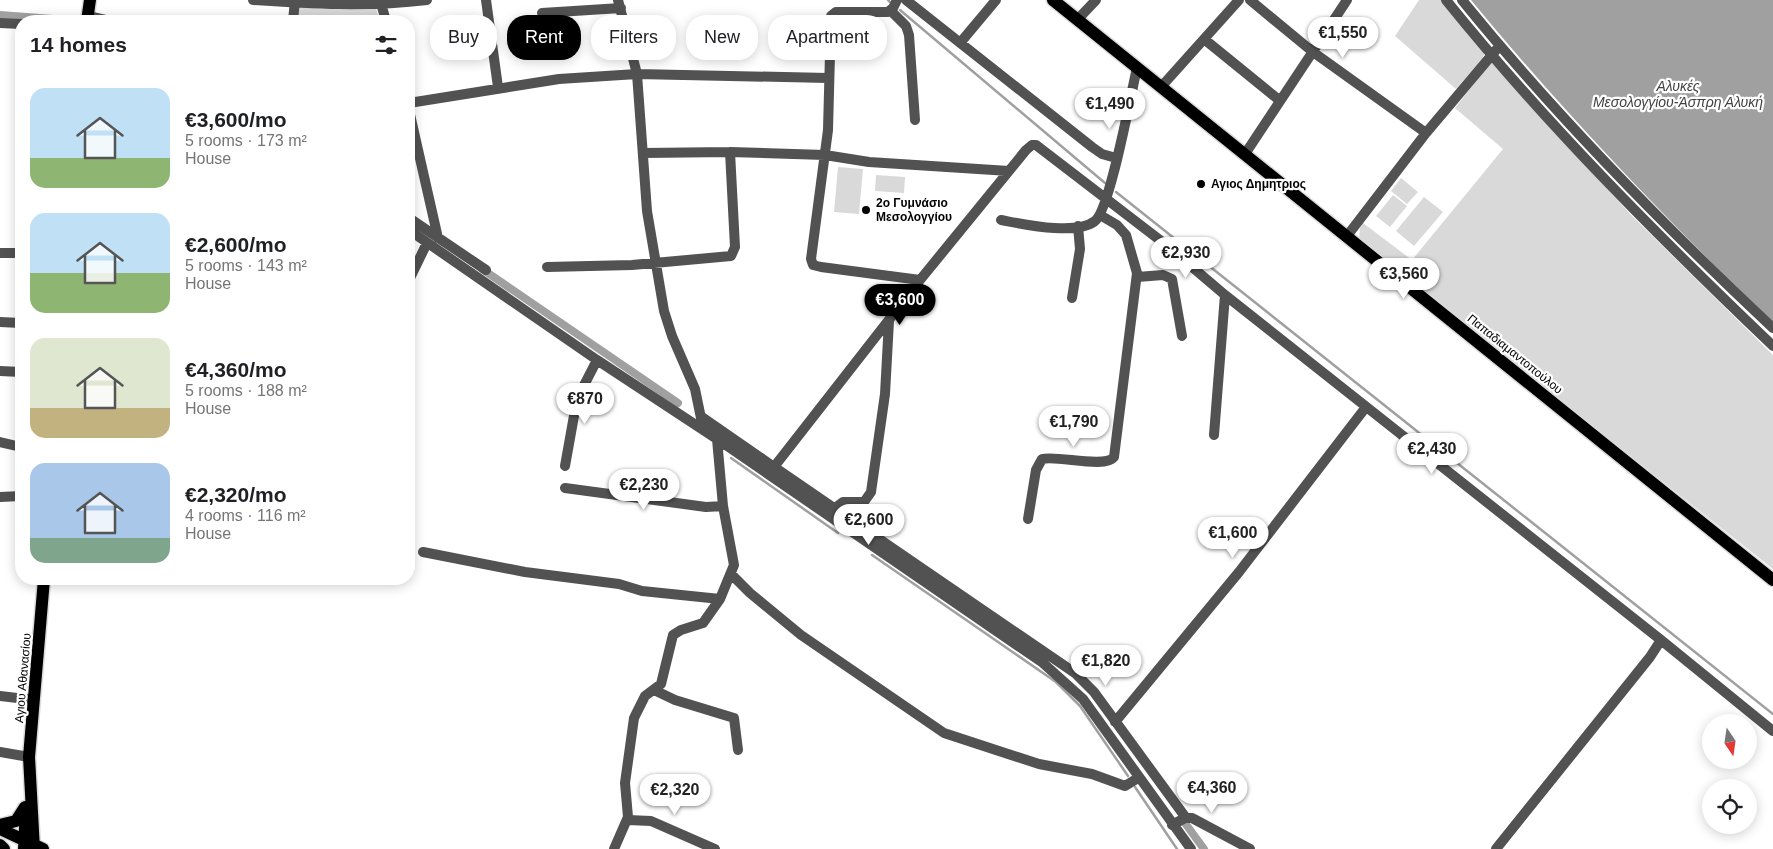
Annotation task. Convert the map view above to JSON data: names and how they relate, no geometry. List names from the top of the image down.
{
  "streets": {
    "main road": ["Παπαδιαμαντοπούλου", "Αγιου Αθανασίου"]
  },
  "water": ["Αλυκές Μεσολογγίου-Άσπρη Αλυκή"],
  "places": ["Αγιος Δημητριος", "2ο Γυμνάσιο Μεσολογγίου"],
  "north": "bottom",
  "page": {
    "chip": [
      "Buy",
      "Rent",
      "Filters",
      "New",
      "Apartment"
    ],
    "heading": "14 homes",
    "price": [
      "€1,550",
      "€1,490",
      "€2,930",
      "€3,560",
      "€3,600",
      "€870",
      "€1,790",
      "€2,430",
      "€2,230",
      "€2,600",
      "€1,600",
      "€1,820",
      "€4,360",
      "€2,320"
    ],
    "list": [
      {
        "name": "€3,600/mo",
        "note": "5 rooms · 173 m² · House"
      },
      {
        "name": "€2,600/mo",
        "note": "5 rooms · 143 m² · House"
      },
      {
        "name": "€4,360/mo",
        "note": "5 rooms · 188 m² · House"
      },
      {
        "name": "€2,320/mo",
        "note": "4 rooms · 116 m² · House"
      }
    ]
  }
}
